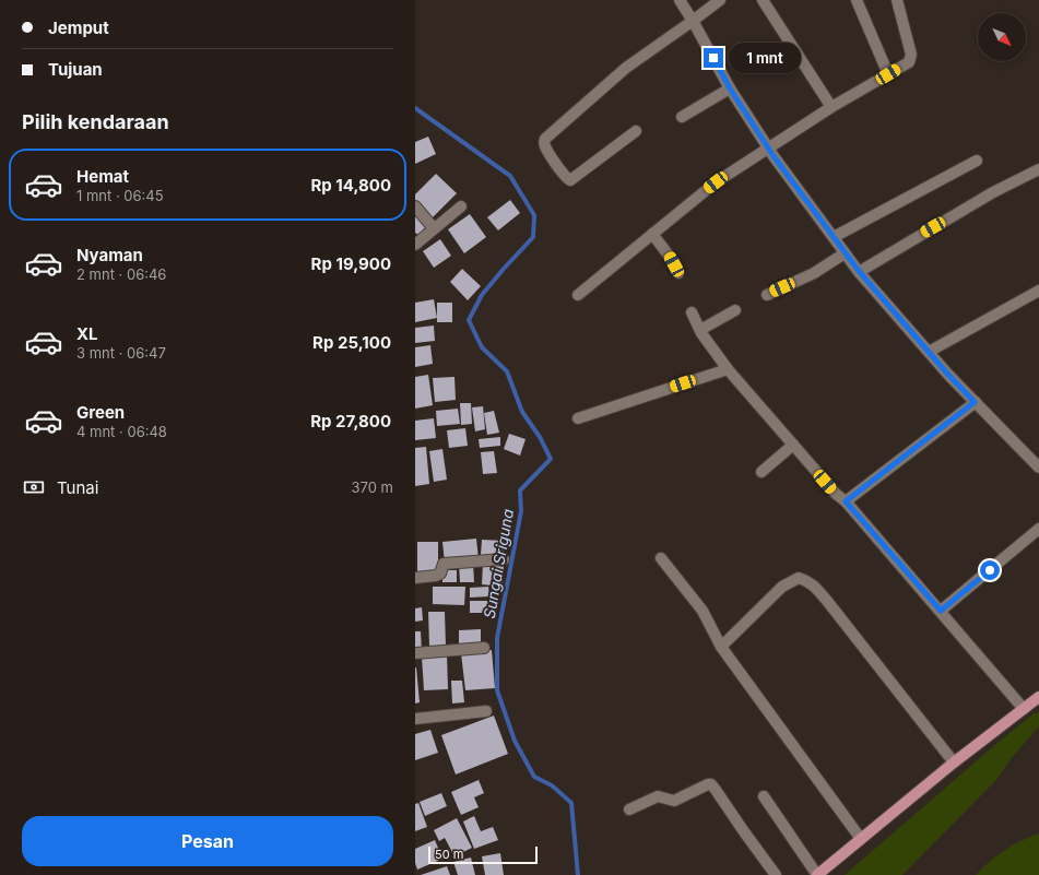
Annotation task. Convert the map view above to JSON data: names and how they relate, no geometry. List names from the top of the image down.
{
  "water": ["Sungai Sriguna"],
  "scale_bar": "50 m",
  "north": "bottom right",
  "page": {
    "banner": ["Jemput", "Tujuan"],
    "bubble": "1 mnt",
    "heading": "Pilih kendaraan",
    "list": [
      {
        "name": "Hemat",
        "note": "1 mnt · 06:45",
        "value": "Rp 14,800"
      },
      {
        "name": "Nyaman",
        "note": "2 mnt · 06:46",
        "value": "Rp 19,900"
      },
      {
        "name": "XL",
        "note": "3 mnt · 06:47",
        "value": "Rp 25,100"
      },
      {
        "name": "Green",
        "note": "4 mnt · 06:48",
        "value": "Rp 27,800"
      }
    ],
    "pay": ["Tunai", "370 m"],
    "buttons": "Pesan",
    "scale": "50 m"
  }
}
